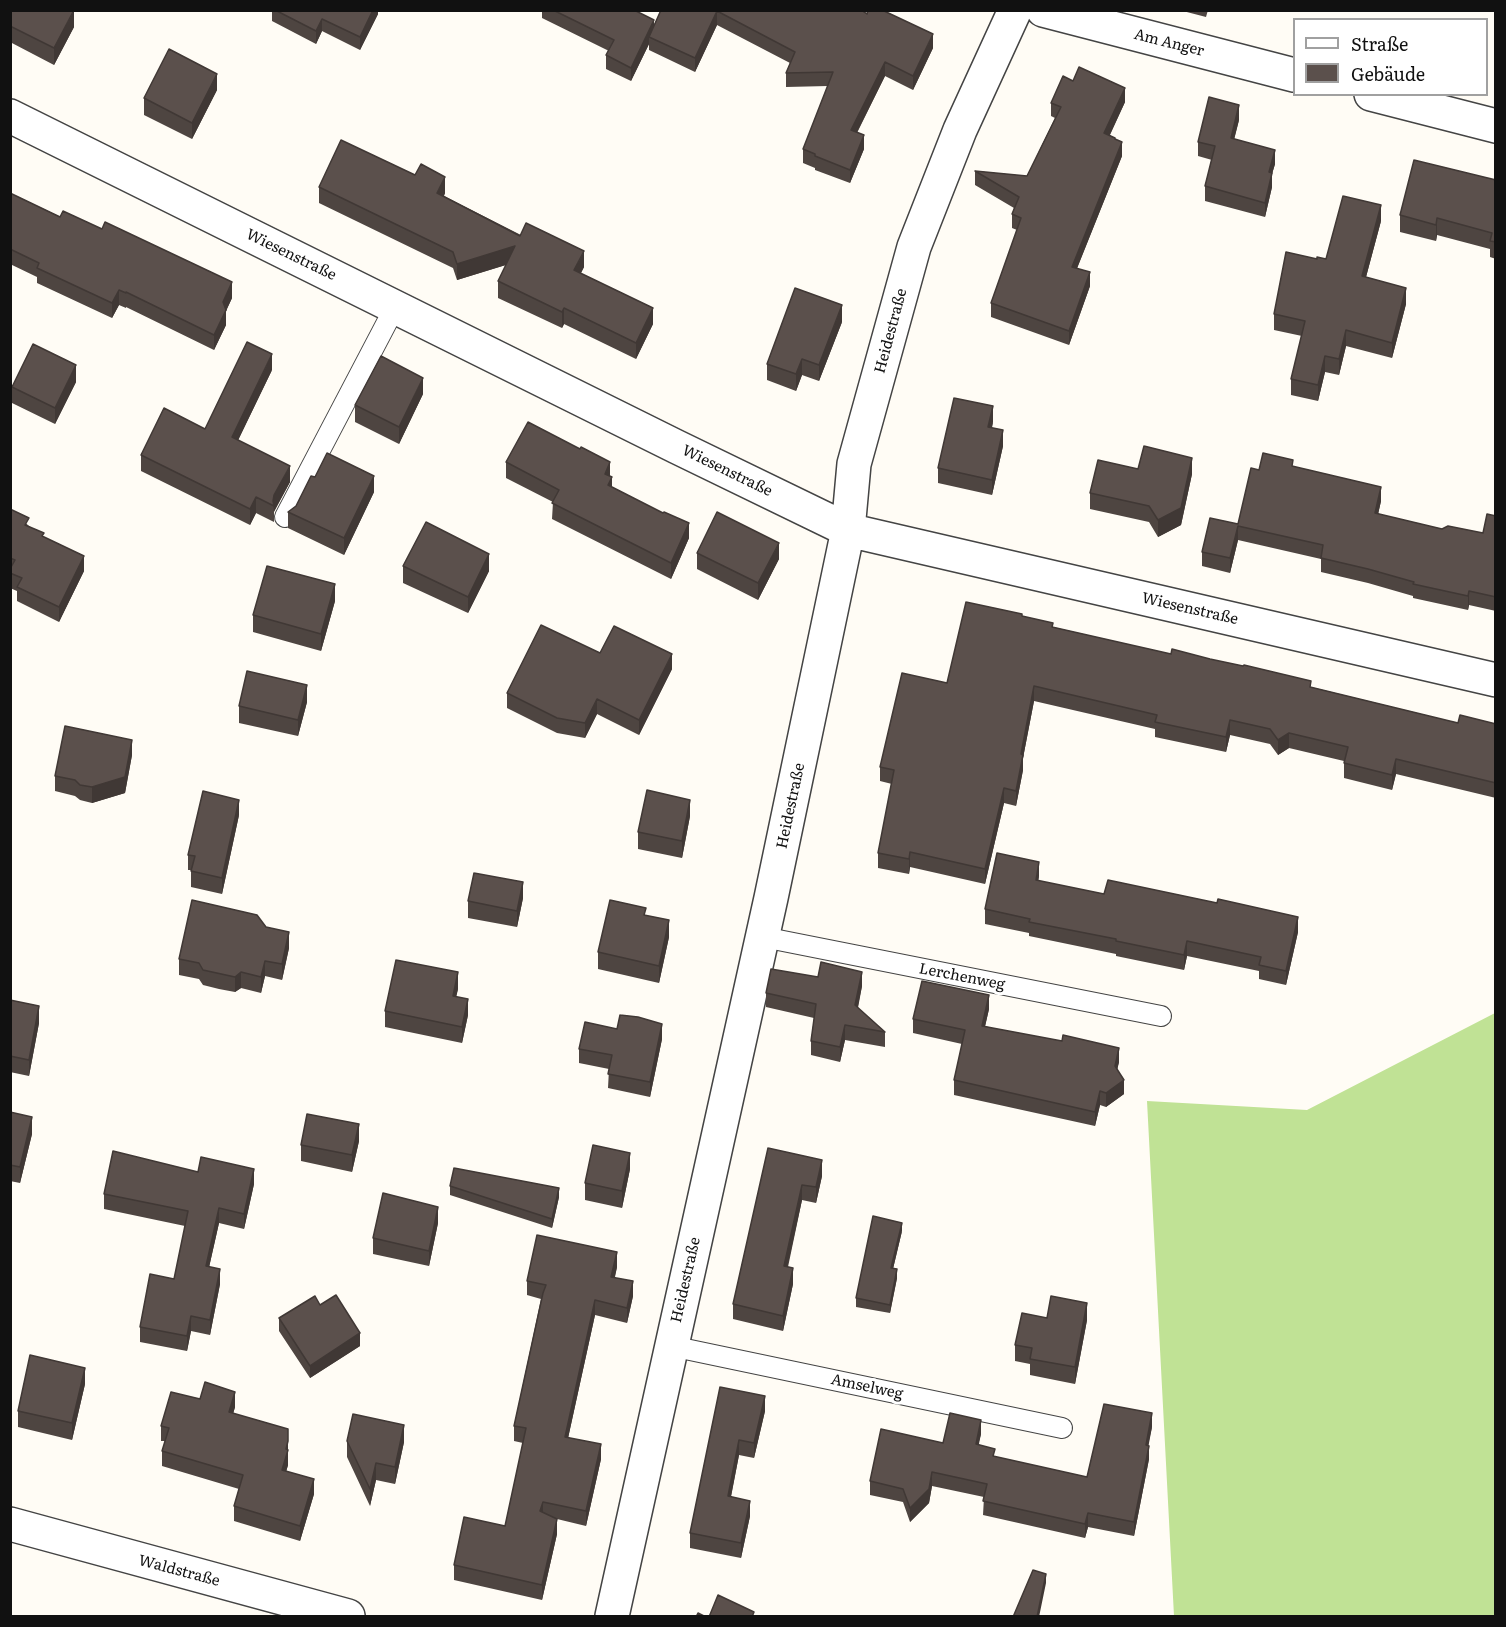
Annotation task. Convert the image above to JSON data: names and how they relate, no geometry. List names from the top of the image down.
{
  "streets": {
    "street": [
      "Am Anger",
      "Wiesenstraße",
      "Heidestraße",
      "Waldstraße"
    ],
    "lane": ["Lerchenweg", "Amselweg"]
  },
  "crossings": [
    ["Wiesenstraße", "Heidestraße"],
    ["Heidestraße", "Lerchenweg"],
    ["Heidestraße", "Amselweg"]
  ],
  "legend": ["Straße", "Gebäude"]
}
